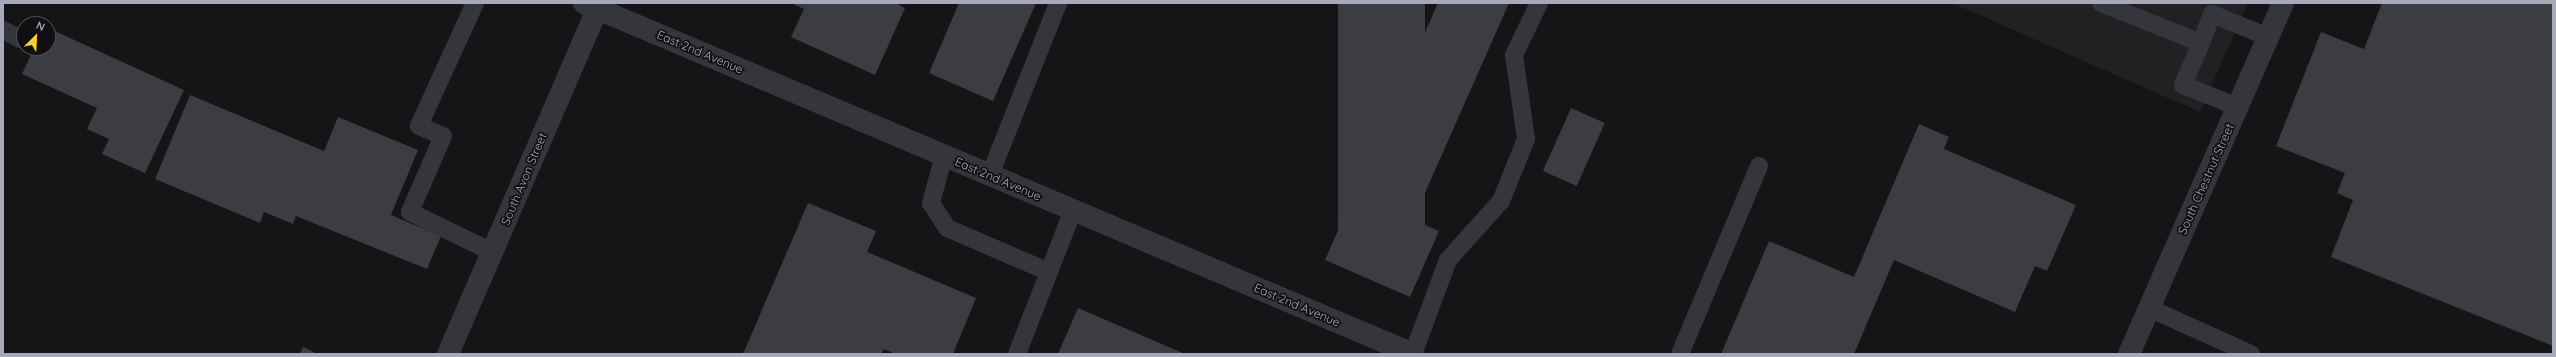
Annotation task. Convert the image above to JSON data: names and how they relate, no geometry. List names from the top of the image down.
{
  "streets": {
    "street": ["East 2nd Avenue", "South Avon Street", "South Chestnut Street"]
  },
  "crossings": [
    ["East 2nd Avenue", "South Avon Street"]
  ],
  "north": "top right"
}
